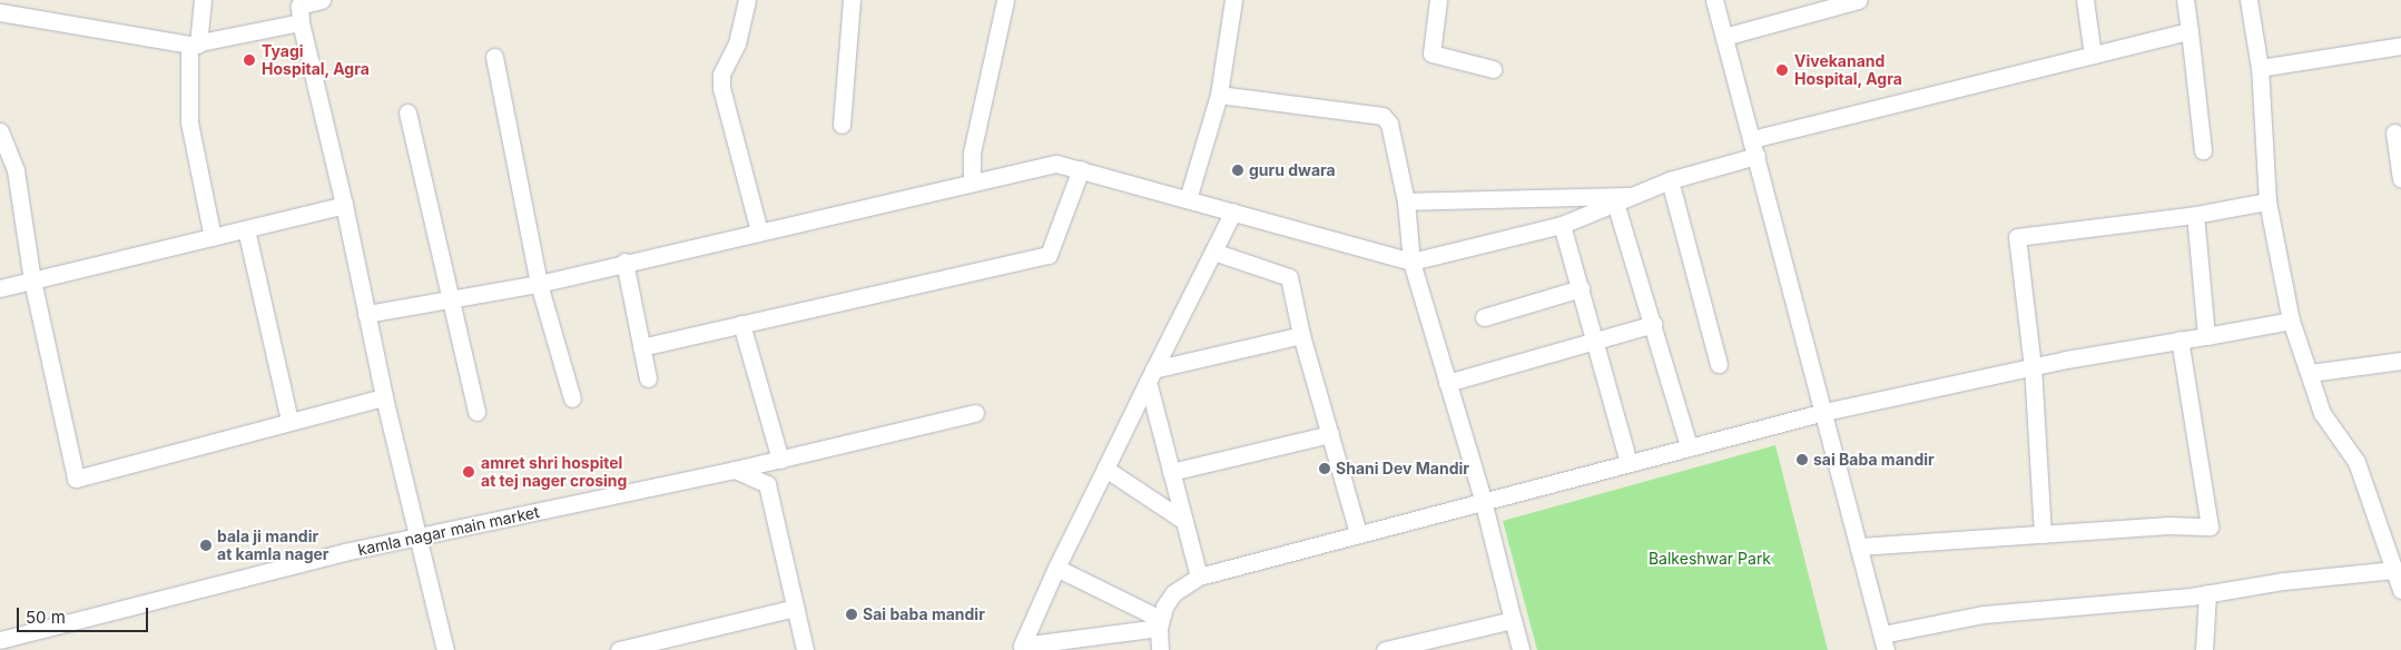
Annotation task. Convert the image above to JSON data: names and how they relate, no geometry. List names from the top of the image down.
{
  "streets": {
    "street": ["kamla nagar main market"]
  },
  "parks": ["Balkeshwar Park"],
  "places": [
    "Tyagi Hospital, Agra",
    "Vivekanand Hospital, Agra",
    "guru dwara",
    "sai Baba mandir",
    "Shani Dev Mandir",
    "amret shri hospitel at tej nager crosing",
    "bala ji mandir at kamla nager",
    "Sai baba mandir"
  ],
  "scale_bar": "50 m"
}
